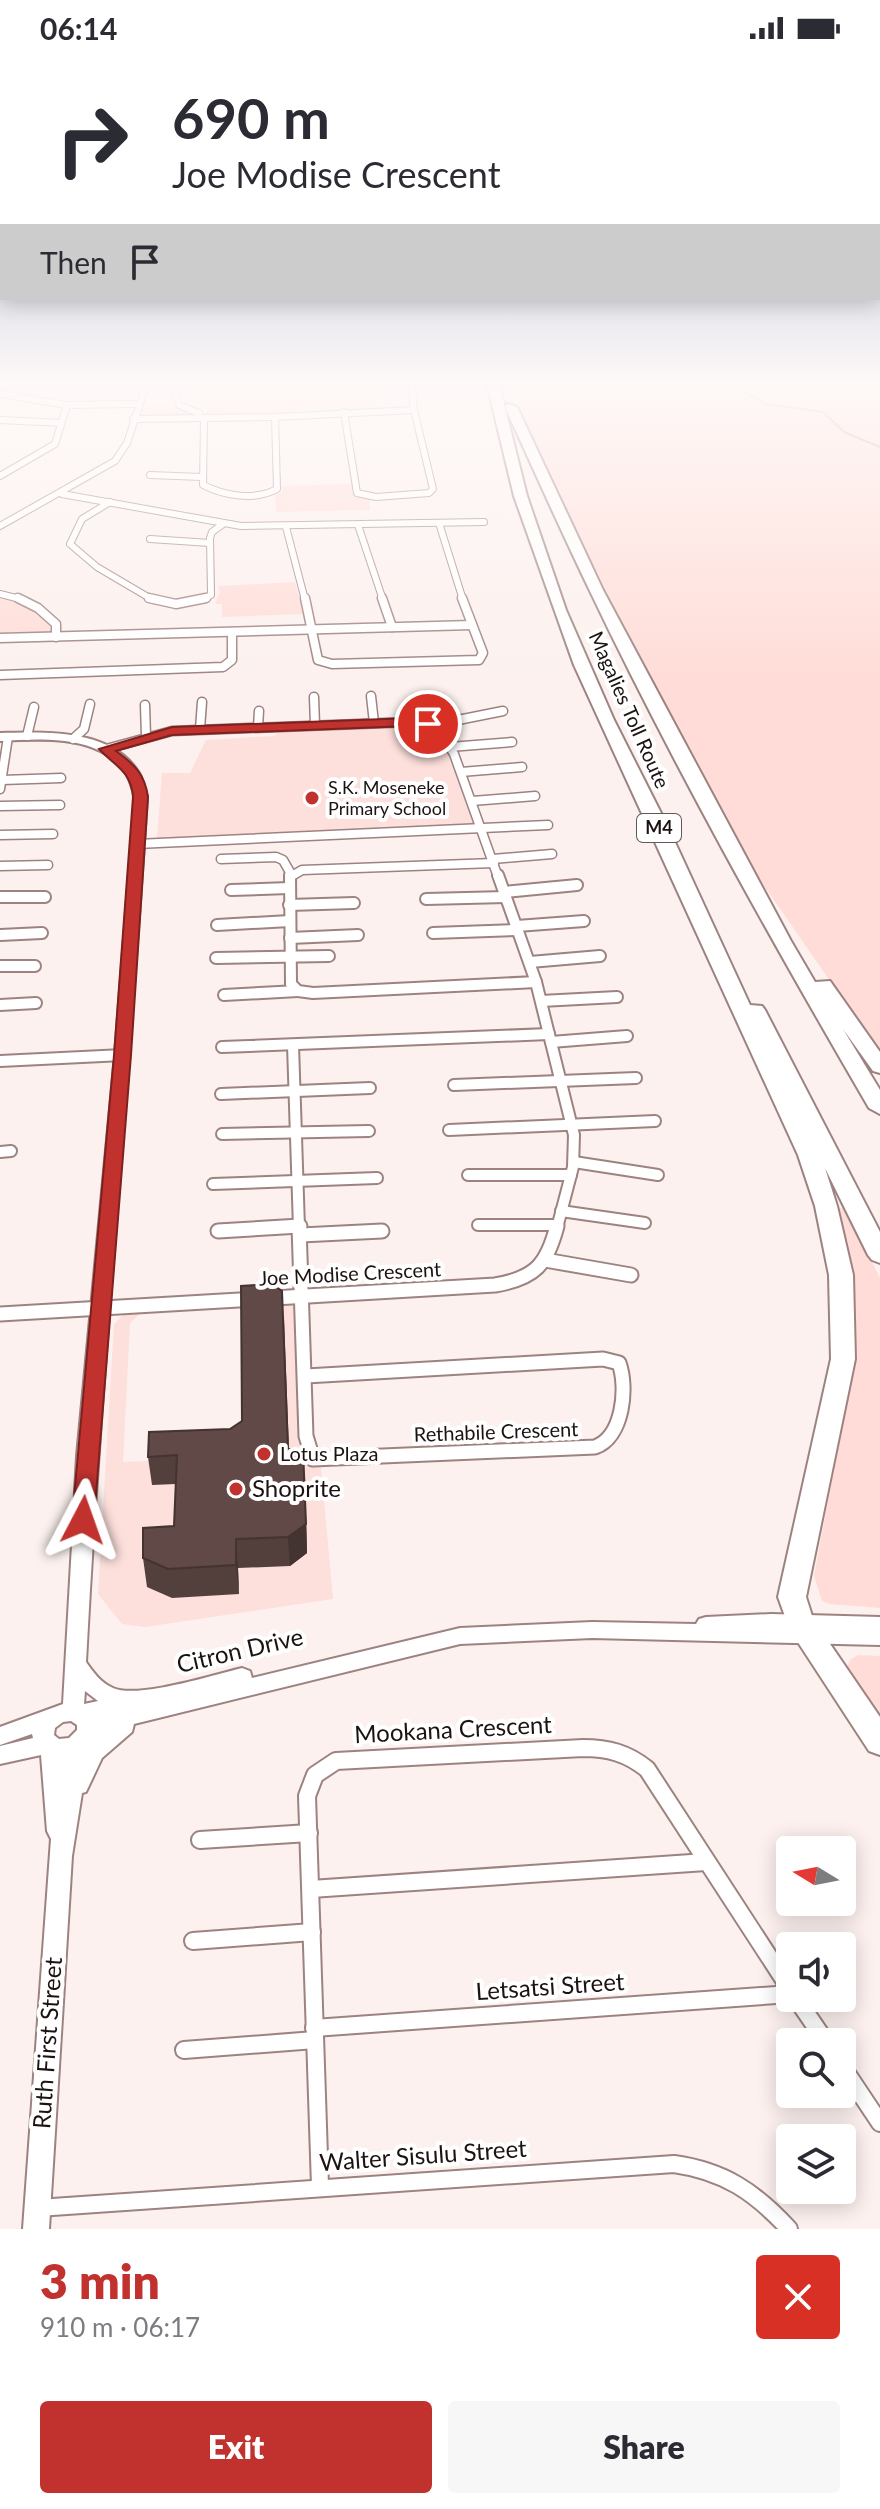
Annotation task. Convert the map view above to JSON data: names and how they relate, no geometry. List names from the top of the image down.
{
  "streets": {
    "highway": ["Magalies Toll Route", "M4"],
    "street": [
      "Joe Modise Crescent",
      "Rethabile Crescent",
      "Citron Drive",
      "Mookana Crescent",
      "Letsatsi Street",
      "Ruth First Street",
      "Walter Sisulu Street"
    ]
  },
  "crossings": [
    ["Joe Modise Crescent", "Rethabile Crescent"],
    ["Mookana Crescent", "Letsatsi Street"],
    ["Mookana Crescent", "Walter Sisulu Street"],
    ["Ruth First Street", "Walter Sisulu Street"]
  ],
  "places": ["S.K. Moseneke Primary School", "Lotus Plaza", "Shoprite"],
  "north": "left",
  "page": {
    "status": "06:14",
    "turn": ["690 m", "Joe Modise Crescent"],
    "then": "Then",
    "heading": ["3 min", "910 m · 06:17"],
    "buttons": ["Exit", "Share"]
  }
}
